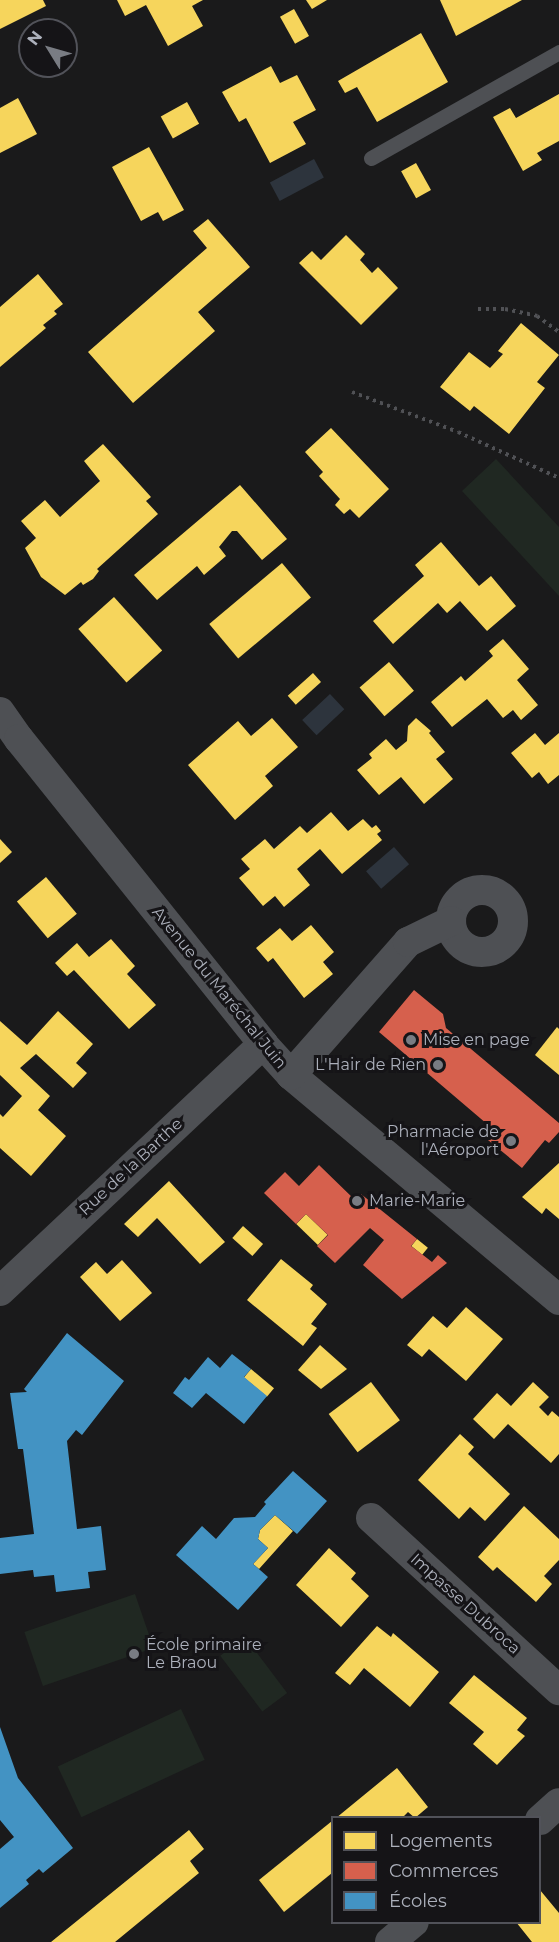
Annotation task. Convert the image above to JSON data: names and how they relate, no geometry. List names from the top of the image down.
{
  "streets": {
    "street": ["Avenue du Maréchal Juin", "Rue de la Barthe", "Impasse Dubroca"]
  },
  "crossings": [
    ["Avenue du Maréchal Juin", "Rue de la Barthe"]
  ],
  "places": [
    "Mise en page",
    "L'Hair de Rien",
    "Pharmacie de l'Aéroport",
    "Marie-Marie",
    "École primaire Le Braou"
  ],
  "legend": ["Logements", "Commerces", "Écoles"],
  "north": "top left"
}
